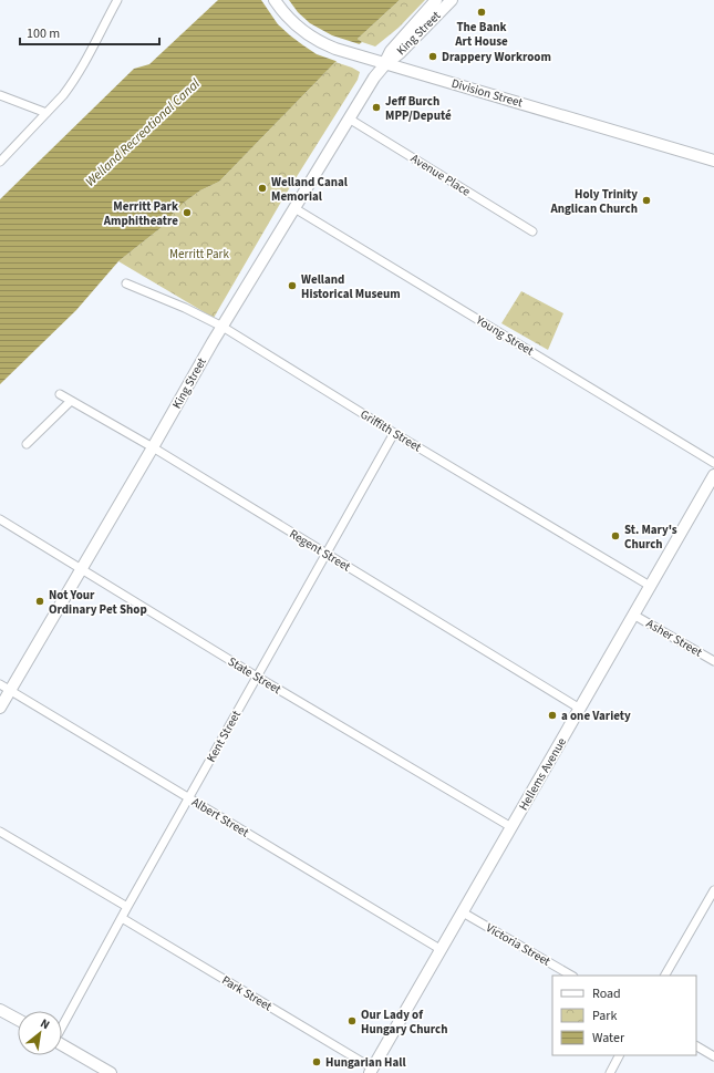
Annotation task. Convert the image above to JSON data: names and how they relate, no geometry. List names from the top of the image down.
{
  "streets": {
    "main road": ["King Street", "Division Street", "Hellems Avenue"],
    "street": [
      "Avenue Place",
      "Young Street",
      "Griffith Street",
      "Regent Street",
      "Asher Street",
      "State Street",
      "Kent Street",
      "Albert Street",
      "Victoria Street",
      "Park Street"
    ]
  },
  "crossings": [
    ["King Street", "Division Street"],
    ["King Street", "Avenue Place"],
    ["King Street", "Young Street"],
    ["King Street", "Griffith Street"],
    ["King Street", "Regent Street"],
    ["King Street", "State Street"],
    ["King Street", "Albert Street"],
    ["Griffith Street", "Kent Street"],
    ["Griffith Street", "Hellems Avenue"],
    ["Regent Street", "Kent Street"],
    ["Regent Street", "Hellems Avenue"],
    ["Asher Street", "Hellems Avenue"],
    ["State Street", "Kent Street"],
    ["State Street", "Hellems Avenue"],
    ["Kent Street", "Albert Street"],
    ["Kent Street", "Park Street"],
    ["Hellems Avenue", "Albert Street"],
    ["Hellems Avenue", "Victoria Street"],
    ["Hellems Avenue", "Park Street"]
  ],
  "water": ["Welland Recreational Canal"],
  "parks": ["Merritt Park"],
  "places": [
    "The Bank Art House",
    "Drappery Workroom",
    "Jeff Burch MPP/Deputé",
    "Welland Canal Memorial",
    "Holy Trinity Anglican Church",
    "Merritt Park Amphitheatre",
    "Welland Historical Museum",
    "St. Mary's Church",
    "Not Your Ordinary Pet Shop",
    "a one Variety",
    "Our Lady of Hungary Church",
    "Hungarian Hall"
  ],
  "legend": ["Road", "Park", "Water"],
  "scale_bar": "100 m",
  "north": "top right"
}
